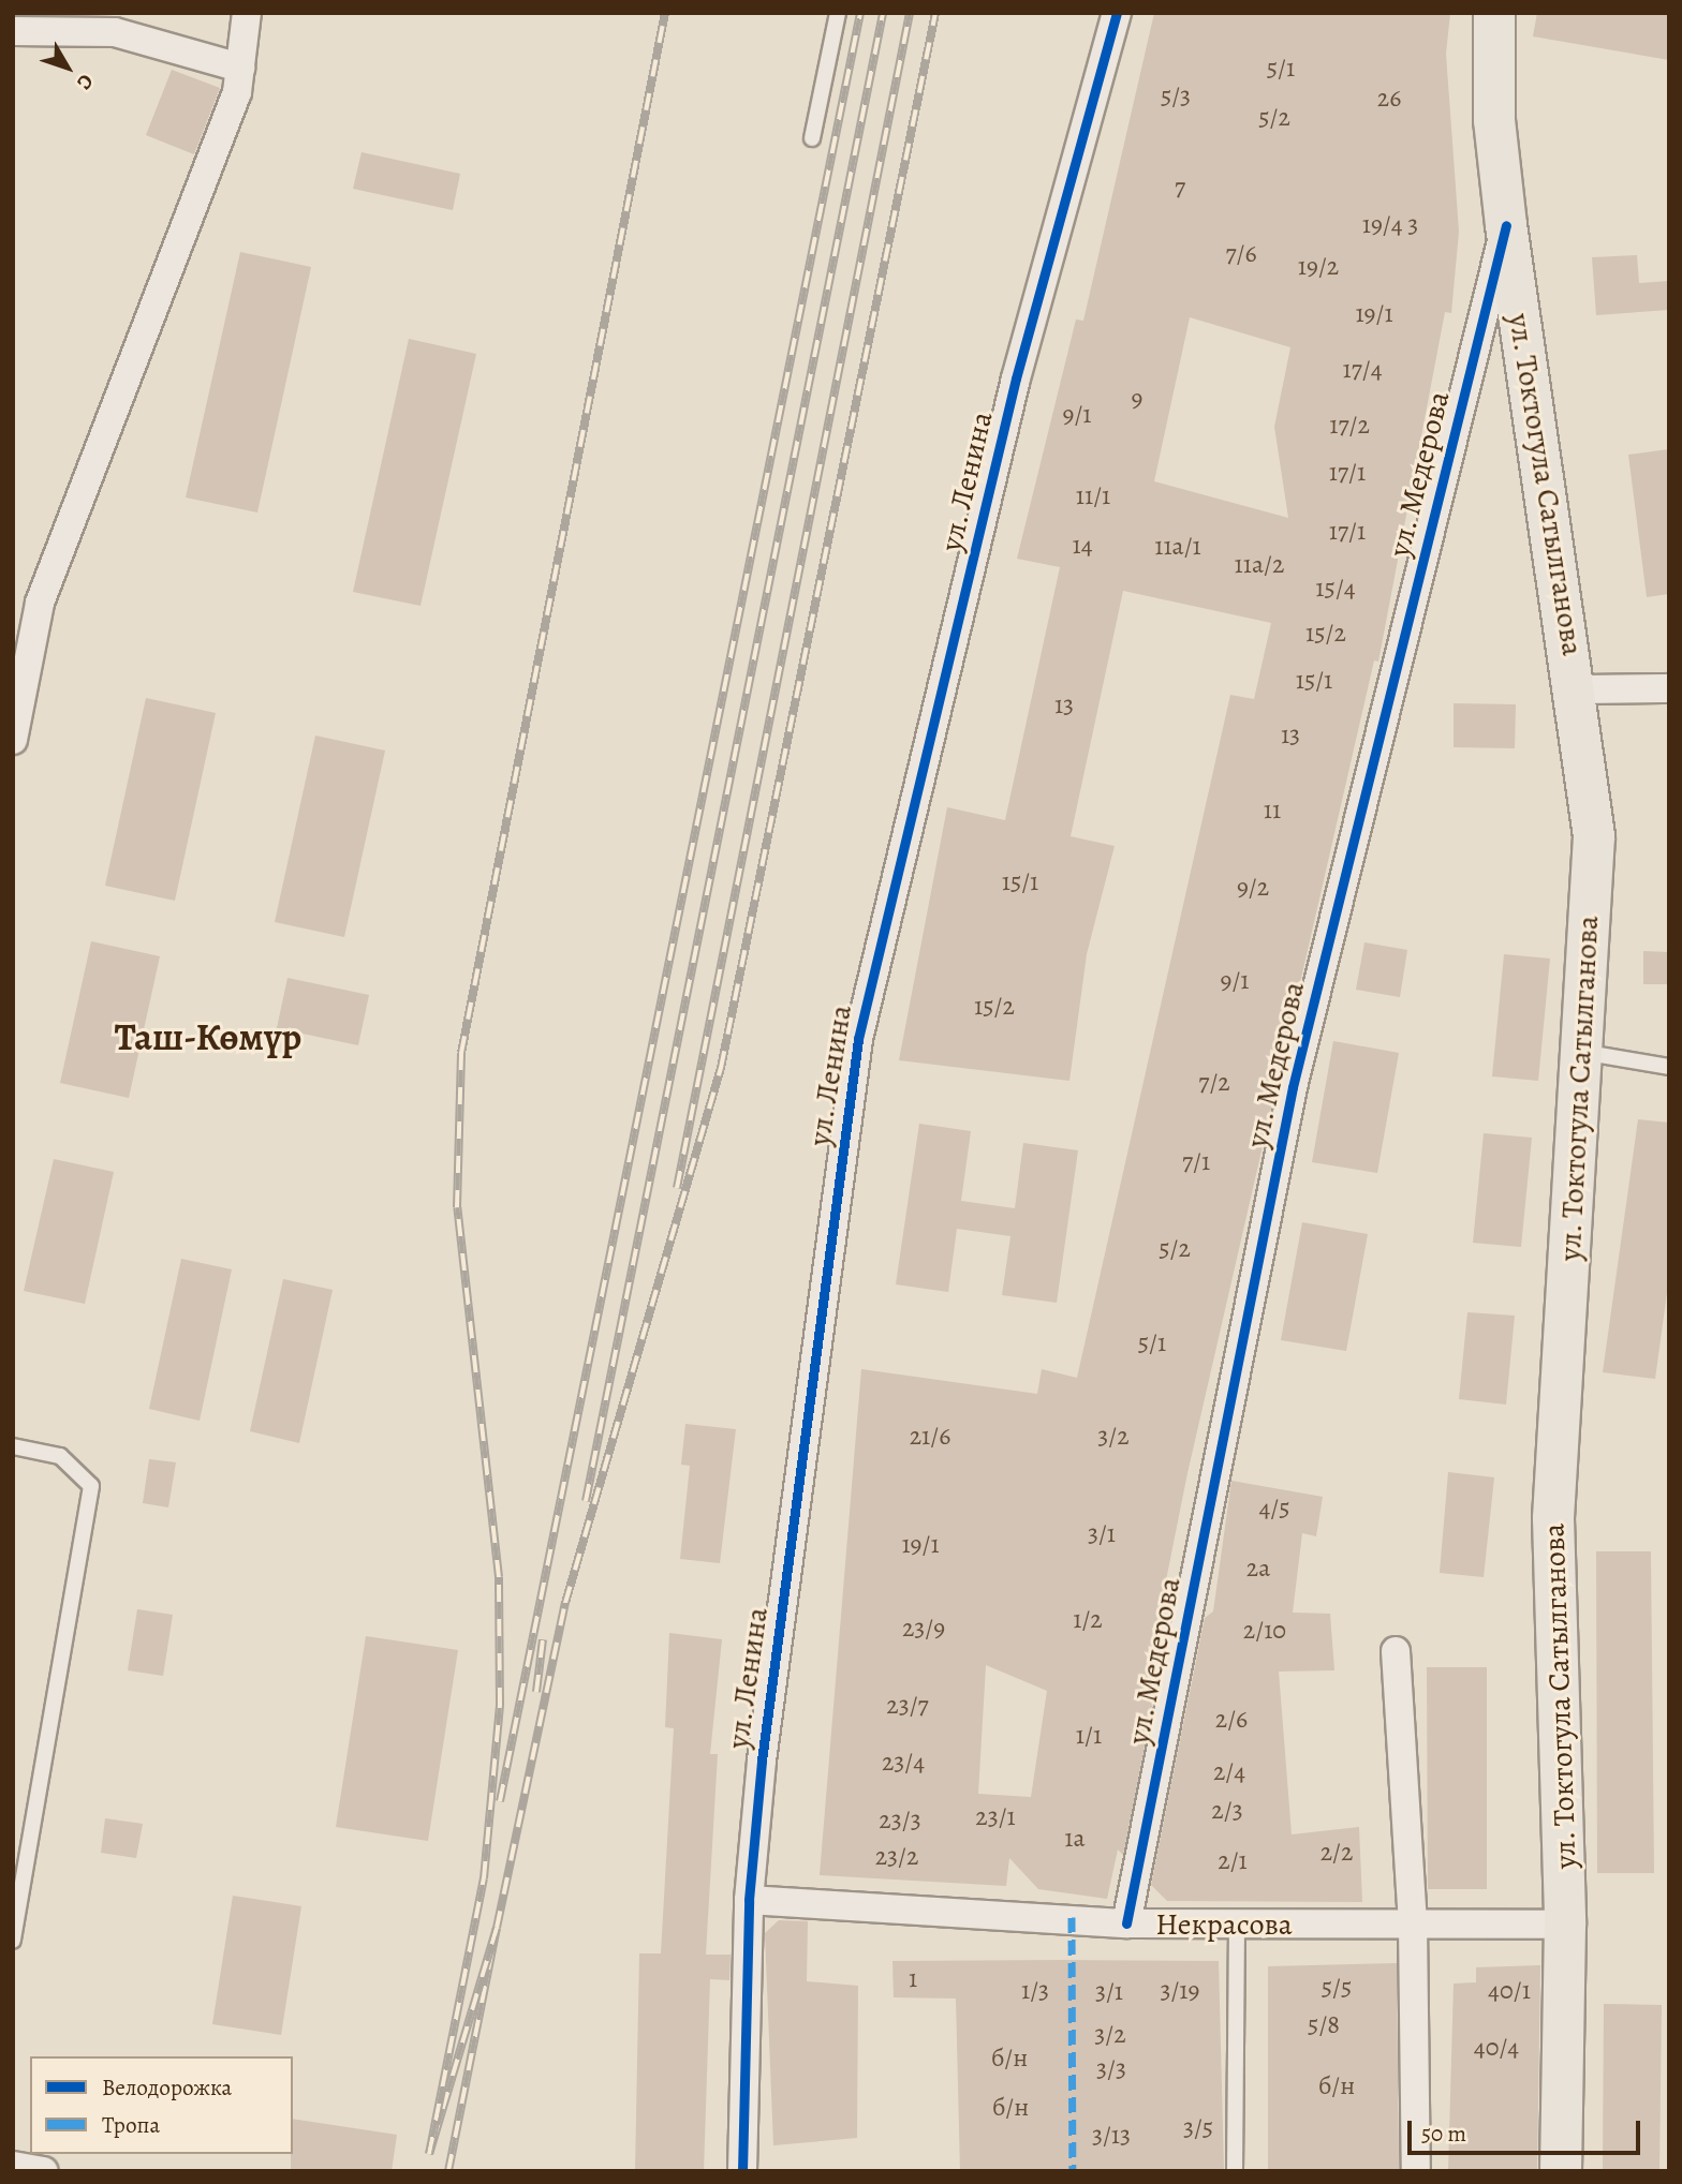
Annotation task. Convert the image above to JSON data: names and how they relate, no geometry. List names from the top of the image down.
{
  "streets": {
    "main road": ["ул. Токтогула Сатылганова"],
    "street": ["ул. Медерова", "ул. Ленина", "Некрасова"]
  },
  "crossings": [
    ["ул. Медерова", "ул. Токтогула Сатылганова"],
    ["ул. Медерова", "Некрасова"],
    ["ул. Ленина", "Некрасова"],
    ["ул. Токтогула Сатылганова", "Некрасова"]
  ],
  "districts": ["Таш-Көмүр"],
  "house_numbers": [
    "5/1",
    "5/3",
    "26",
    "5/2",
    "7",
    "19/4 3",
    "7/6",
    "19/2",
    "19/1",
    "17/4",
    "9",
    "9/1",
    "17/2",
    "17/1",
    "11/1",
    "17/1",
    "14",
    "11а/1",
    "11а/2",
    "15/4",
    "15/2",
    "15/1",
    "13",
    "13",
    "11",
    "15/1",
    "9/2",
    "9/1",
    "15/2",
    "7/2",
    "7/1",
    "5/2",
    "5/1",
    "21/6",
    "3/2",
    "4/5",
    "3/1",
    "19/1",
    "2а",
    "1/2",
    "23/9",
    "2/10",
    "23/7",
    "2/6",
    "1/1",
    "23/4",
    "2/4",
    "2/3",
    "23/1",
    "23/3",
    "1а",
    "2/2",
    "23/2",
    "2/1",
    "1",
    "5/5",
    "1/3",
    "3/19",
    "40/1",
    "3/1",
    "5/8",
    "3/2",
    "40/4",
    "б/н",
    "3/3",
    "б/н",
    "б/н",
    "3/5",
    "3/13"
  ],
  "legend": ["Велодорожка", "Тропа"],
  "scale_bar": "50 m",
  "north": "bottom right"
}
